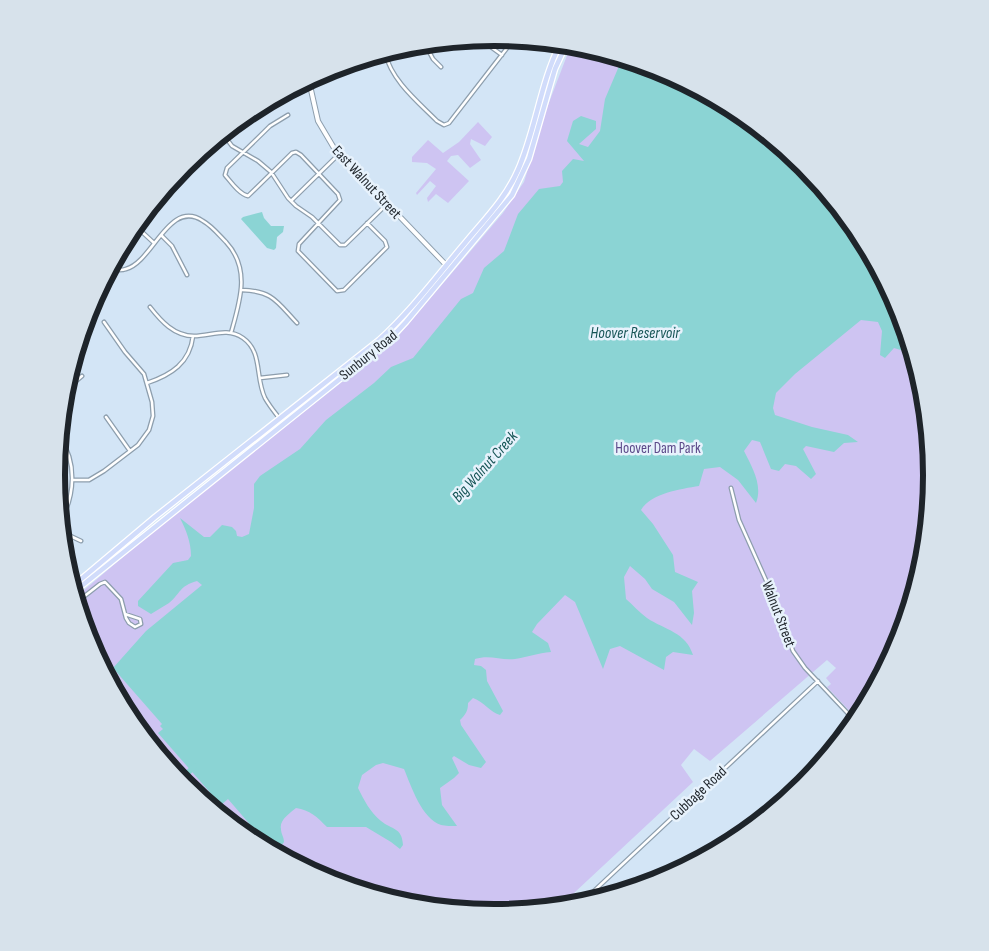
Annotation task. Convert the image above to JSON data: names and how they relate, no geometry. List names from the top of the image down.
{
  "streets": {
    "main road": ["East Walnut Street", "Sunbury Road"],
    "street": ["Walnut Street", "Cubbage Road"]
  },
  "crossings": [
    ["East Walnut Street", "Sunbury Road"],
    ["Walnut Street", "Cubbage Road"]
  ],
  "water": ["Hoover Reservoir", "Big Walnut Creek"],
  "parks": ["Hoover Dam Park"]
}
